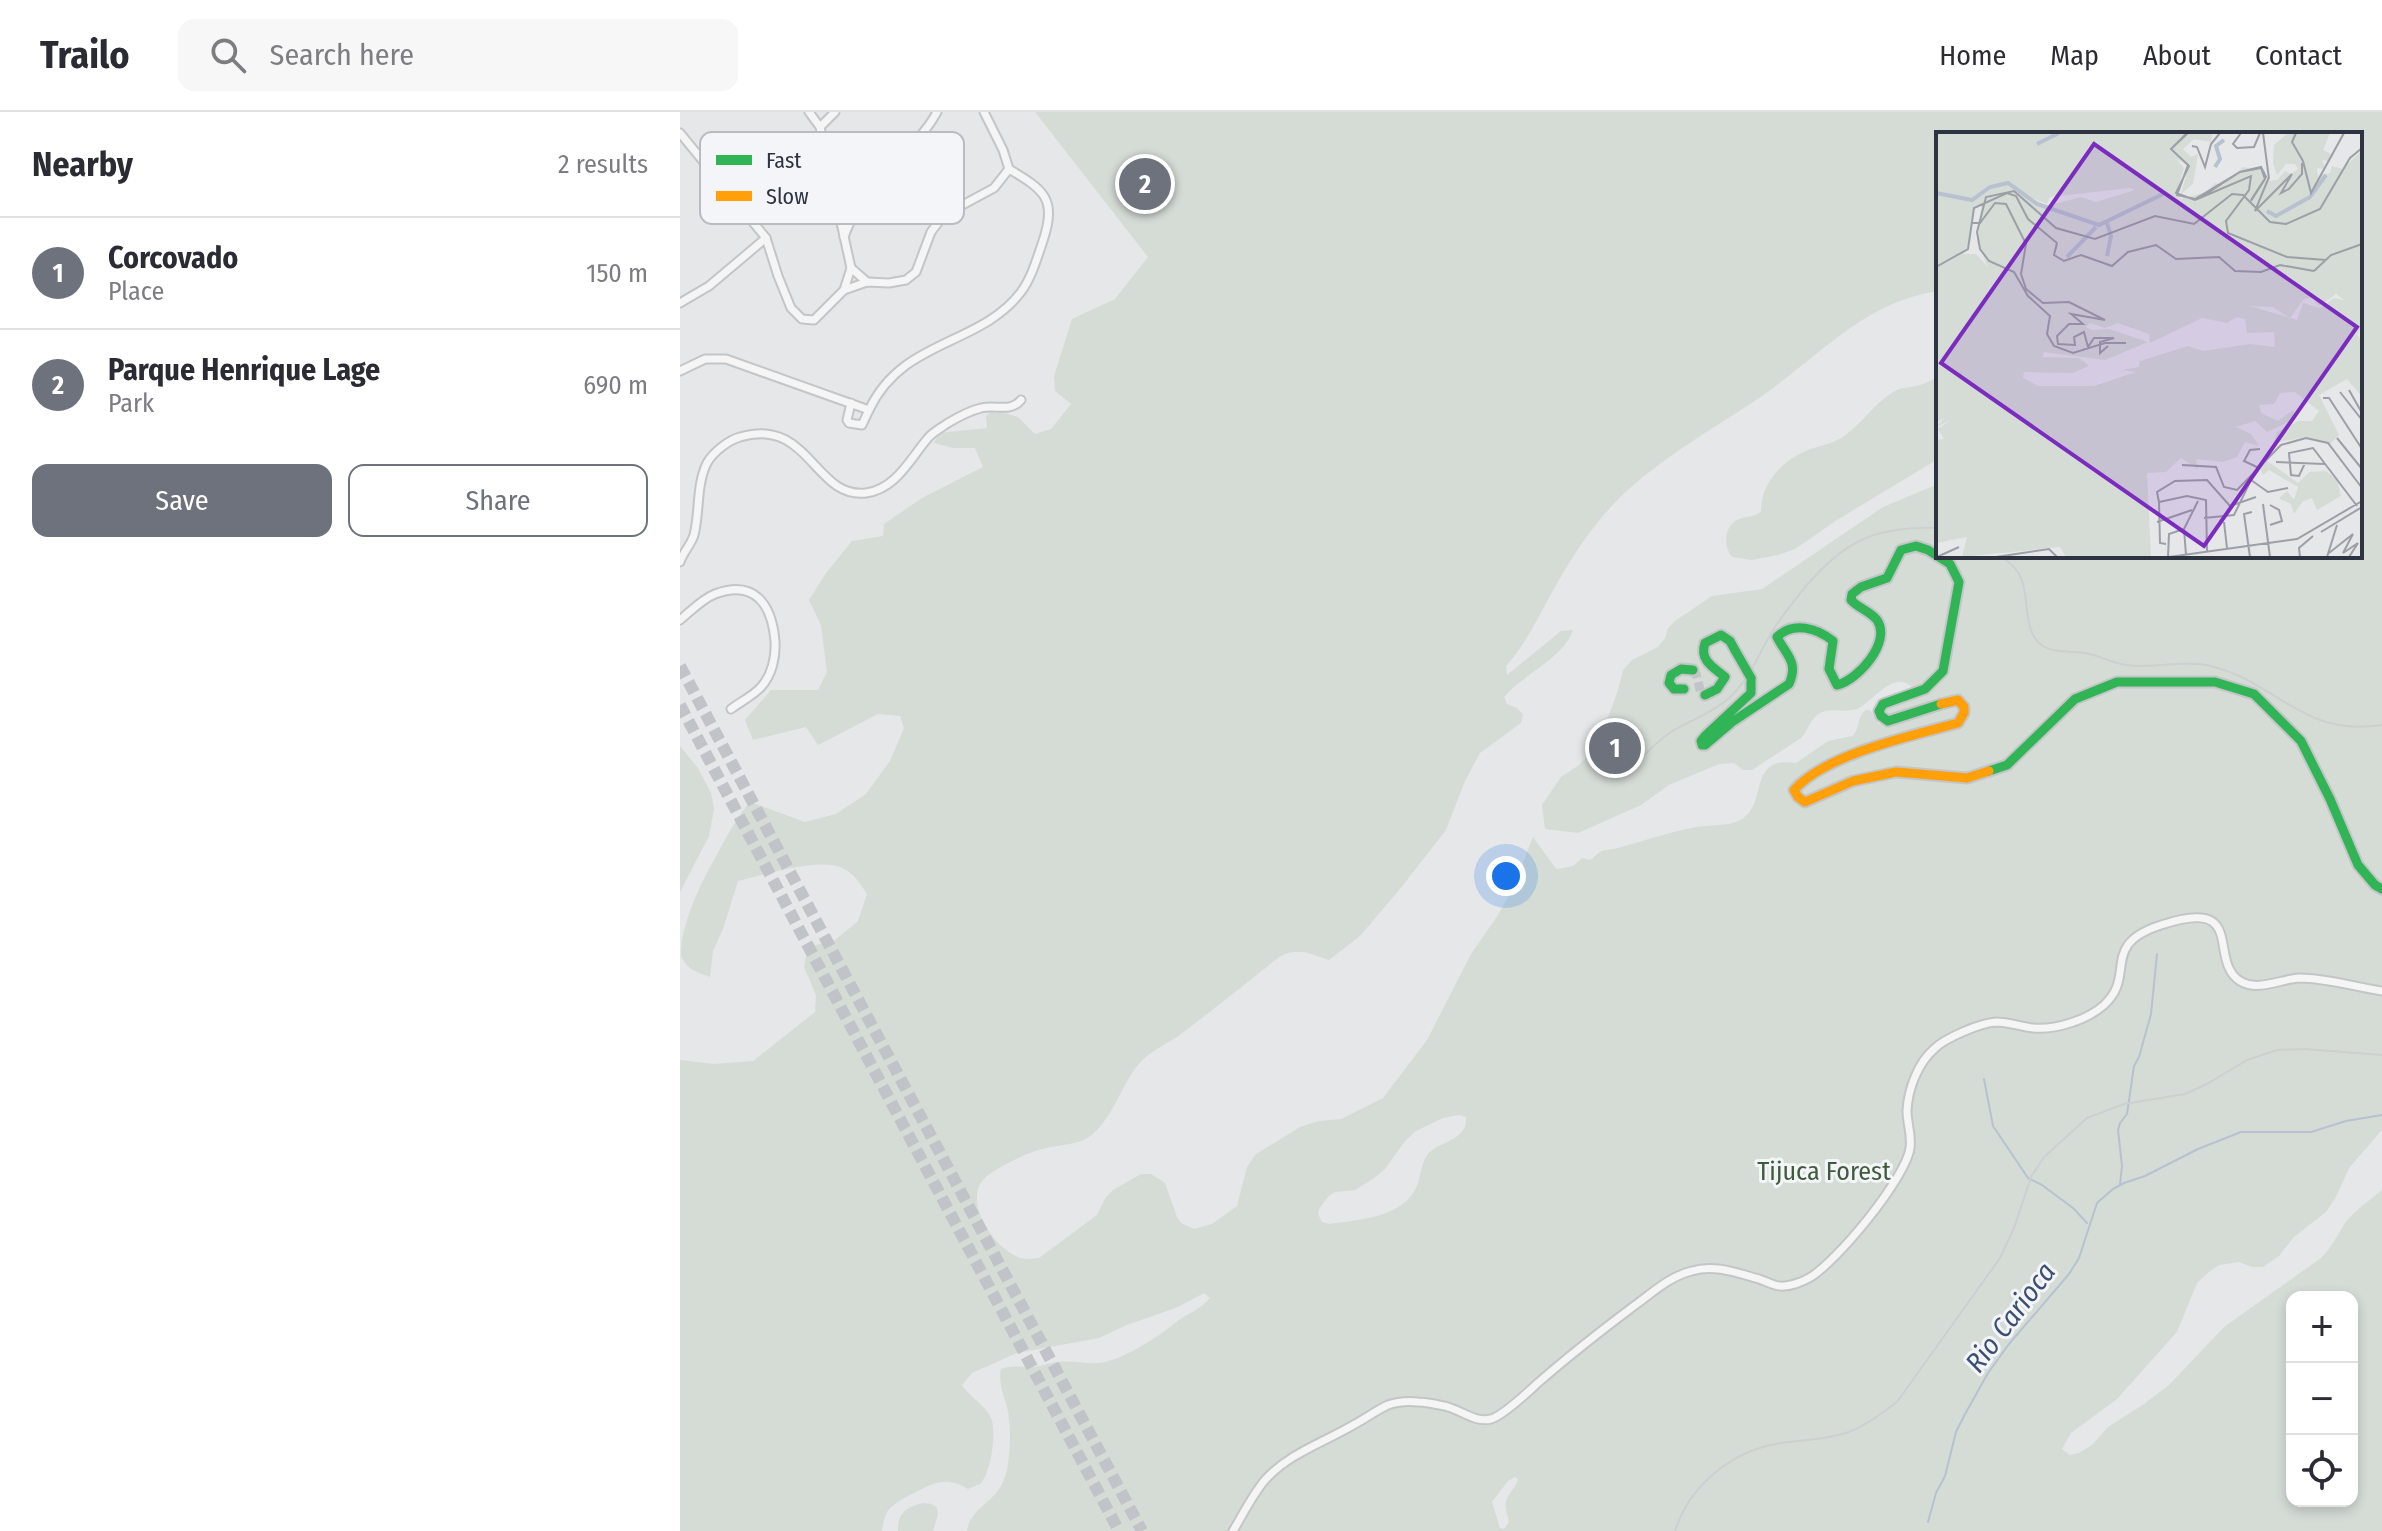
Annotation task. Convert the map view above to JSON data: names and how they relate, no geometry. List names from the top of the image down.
{
  "water": ["Rio Carioca"],
  "parks": ["Tijuca Forest"],
  "legend": ["Fast", "Slow"],
  "page": {
    "header": "Trailo",
    "search": "Search here",
    "nav": [
      "Home",
      "Map",
      "About",
      "Contact"
    ],
    "heading": ["Nearby", "2 results"],
    "pins": ["2", "1"],
    "list": [
      {
        "mark": "1",
        "name": "Corcovado",
        "note": "Place",
        "value": "150 m"
      },
      {
        "mark": "2",
        "name": "Parque Henrique Lage",
        "note": "Park",
        "value": "690 m"
      }
    ],
    "buttons": ["Save", "Share"],
    "map_buttons": ["+", "−"]
  }
}
